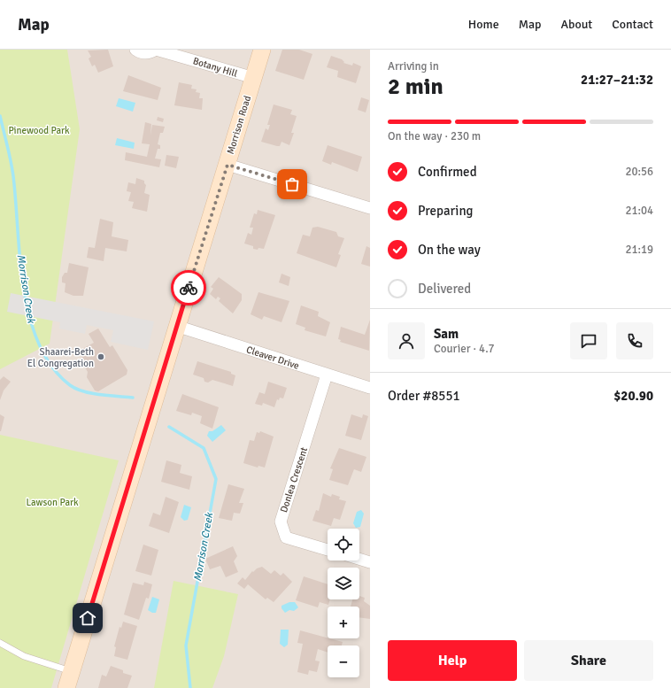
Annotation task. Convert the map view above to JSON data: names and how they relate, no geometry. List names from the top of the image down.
{
  "streets": {
    "street": [
      "Botany Hill",
      "Morrison Road",
      "Cleaver Drive",
      "Donlea Crescent"
    ]
  },
  "crossings": [
    ["Botany Hill", "Morrison Road"],
    ["Morrison Road", "Cleaver Drive"],
    ["Cleaver Drive", "Donlea Crescent"]
  ],
  "water": ["Morrison Creek"],
  "parks": ["Pinewood Park", "Lawson Park"],
  "places": ["Shaarei-Beth El Congregation"],
  "page": {
    "header": "Map",
    "nav": [
      "Home",
      "Map",
      "About",
      "Contact"
    ],
    "heading": ["2 min", "Arriving in", "21:27–21:32"],
    "panel": [
      "Sam",
      "Courier · 4.7",
      "Order #8551",
      "$20.90"
    ],
    "bar": "On the way · 230 m",
    "list": [
      ["Confirmed", "20:56"],
      ["Preparing", "21:04"],
      ["On the way", "21:19"],
      "Delivered"
    ],
    "map_buttons": ["+", "−"],
    "buttons": ["Help", "Share"]
  }
}
